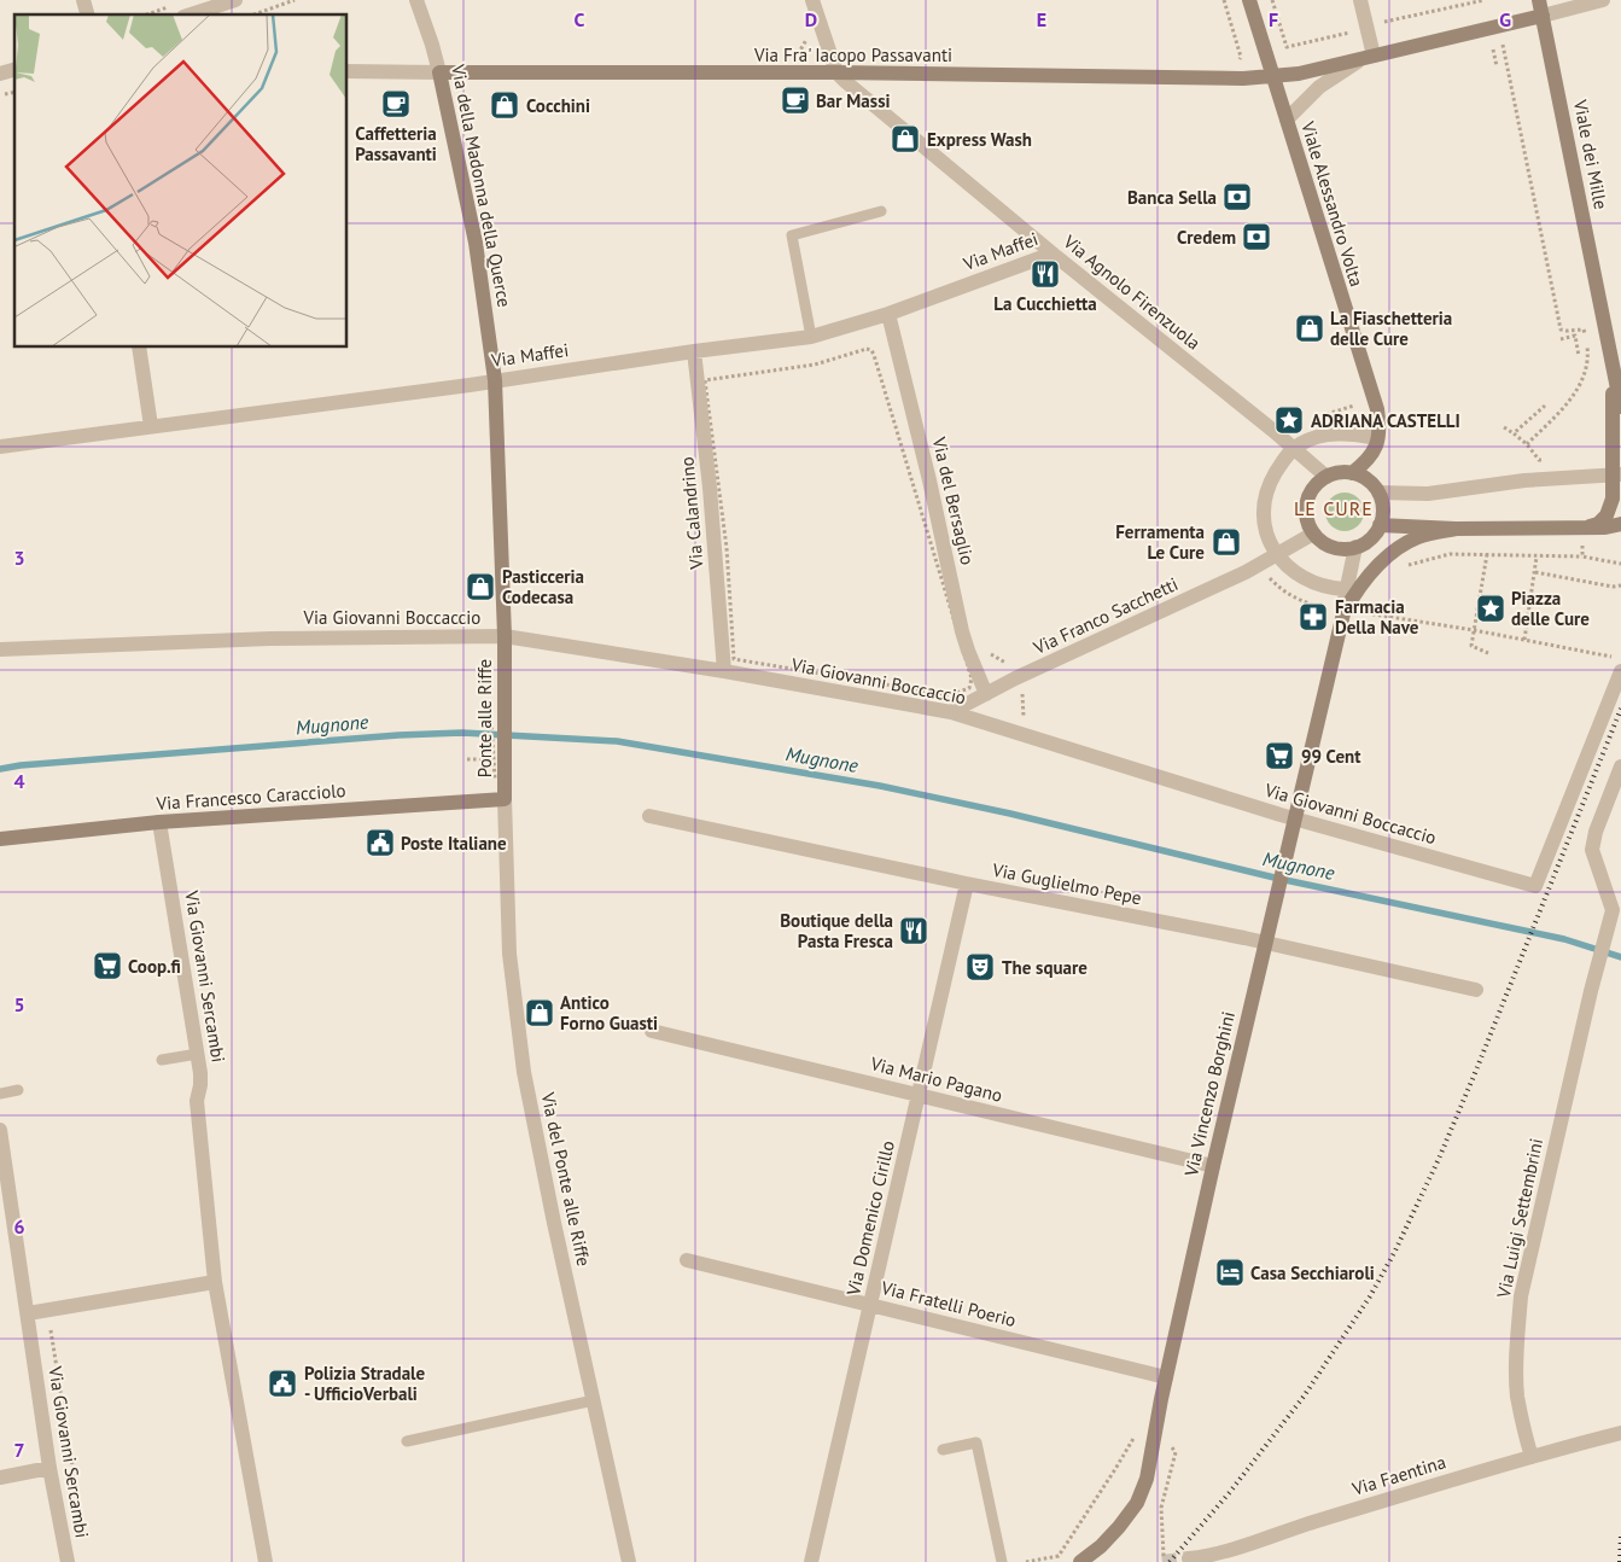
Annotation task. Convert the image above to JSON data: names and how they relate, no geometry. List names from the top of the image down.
{
  "streets": {
    "street": [
      "Via Fra' Iacopo Passavanti",
      "Viale dei Mille",
      "Via della Madonna della Querce",
      "Viale Alessandro Volta",
      "Via Maffei",
      "Via Agnolo Firenzuola",
      "Via del Bersaglio",
      "Via Calandrino",
      "Via Franco Sacchetti",
      "Via Giovanni Boccaccio",
      "Ponte alle Riffe",
      "Via Francesco Caracciolo",
      "Via Guglielmo Pepe",
      "Via Giovanni Sercambi",
      "Via Mario Pagano",
      "Via Vincenzo Borghini",
      "Via del Ponte alle Riffe",
      "Via Domenico Cirillo",
      "Via Luigi Settembrini",
      "Via Fratelli Poerio",
      "Via Faentina"
    ]
  },
  "crossings": [
    ["Via Fra' Iacopo Passavanti", "Viale dei Mille"],
    ["Via Fra' Iacopo Passavanti", "Via della Madonna della Querce"],
    ["Via Fra' Iacopo Passavanti", "Viale Alessandro Volta"],
    ["Via Fra' Iacopo Passavanti", "Via Agnolo Firenzuola"],
    ["Via della Madonna della Querce", "Via Maffei"],
    ["Via della Madonna della Querce", "Via Giovanni Boccaccio"],
    ["Via della Madonna della Querce", "Ponte alle Riffe"],
    ["Via Maffei", "Via Agnolo Firenzuola"],
    ["Via Maffei", "Via del Bersaglio"],
    ["Via Maffei", "Via Calandrino"],
    ["Via del Bersaglio", "Via Franco Sacchetti"],
    ["Via Calandrino", "Via Giovanni Boccaccio"],
    ["Via Franco Sacchetti", "Via Giovanni Boccaccio"],
    ["Via Giovanni Boccaccio", "Ponte alle Riffe"],
    ["Via Giovanni Boccaccio", "Via Vincenzo Borghini"],
    ["Ponte alle Riffe", "Via Francesco Caracciolo"],
    ["Ponte alle Riffe", "Via del Ponte alle Riffe"],
    ["Via Francesco Caracciolo", "Via Giovanni Sercambi"],
    ["Via Francesco Caracciolo", "Via del Ponte alle Riffe"],
    ["Via Guglielmo Pepe", "Via Vincenzo Borghini"],
    ["Via Guglielmo Pepe", "Via Domenico Cirillo"],
    ["Via Mario Pagano", "Via Vincenzo Borghini"],
    ["Via Mario Pagano", "Via Domenico Cirillo"],
    ["Via Vincenzo Borghini", "Via Fratelli Poerio"],
    ["Via Domenico Cirillo", "Via Fratelli Poerio"],
    ["Via Luigi Settembrini", "Via Faentina"]
  ],
  "districts": ["LE CURE"],
  "water": ["Mugnone"],
  "places": {
    "cafe": ["Bar Massi", "Caffetteria Passavanti"],
    "shop": [
      "Cocchini",
      "Express Wash",
      "La Fiaschetteria delle Cure",
      "Ferramenta Le Cure",
      "Pasticceria Codecasa",
      "Antico Forno Guasti"
    ],
    "bank": ["Banca Sella", "Credem"],
    "restaurant": ["La Cucchietta", "Boutique della Pasta Fresca"],
    "place": ["ADRIANA CASTELLI", "Piazza delle Cure"],
    "pharmacy": ["Farmacia Della Nave"],
    "supermarket": ["99 Cent", "Coop.fi"],
    "public building": ["Poste Italiane", "Polizia Stradale - UfficioVerbali"],
    "theatre": ["The square"],
    "hotel": ["Casa Secchiaroli"]
  },
  "grid": {
    "columns": [
      "C",
      "D",
      "E",
      "F",
      "G"
    ],
    "rows": [
      "3",
      "4",
      "5",
      "6",
      "7"
    ]
  }
}
